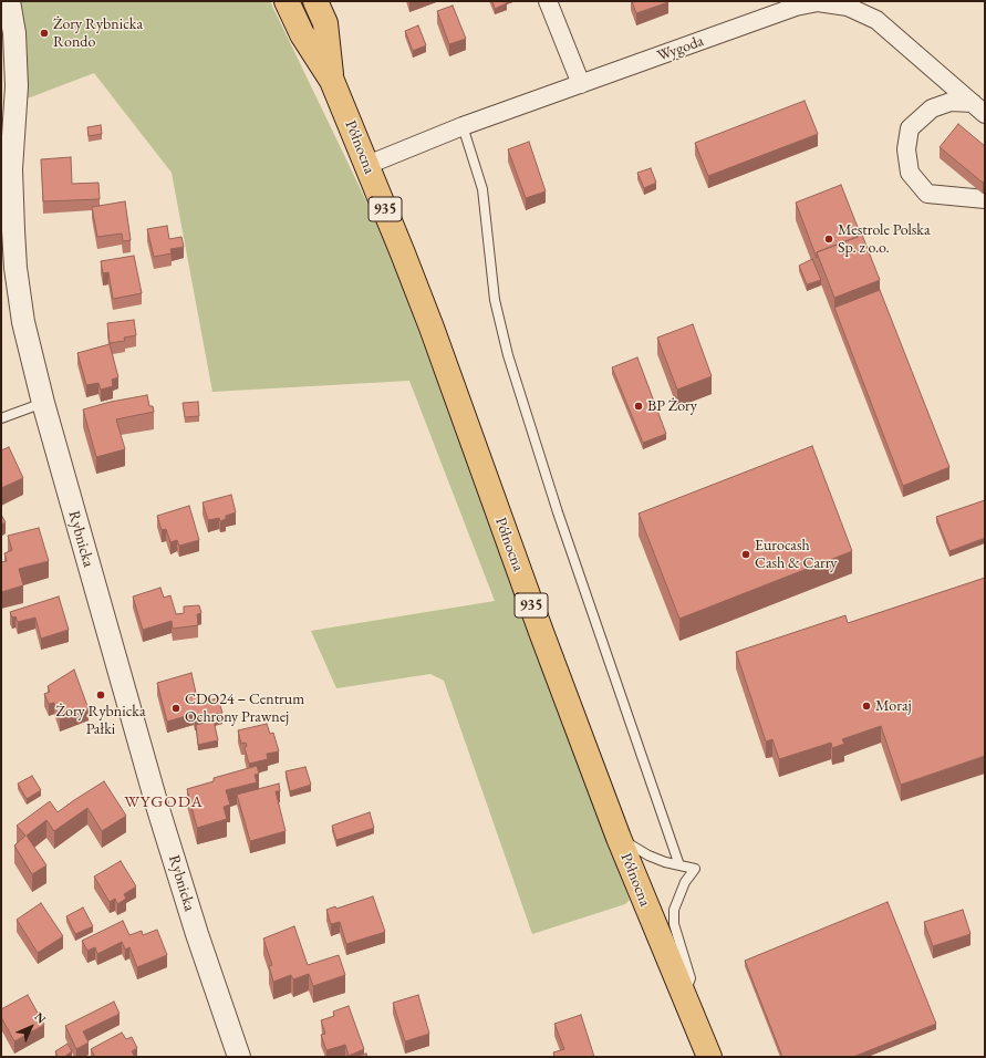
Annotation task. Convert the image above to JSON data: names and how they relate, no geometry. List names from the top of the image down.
{
  "streets": {
    "main road": ["Północna", "935"],
    "street": ["Wygoda", "Rybnicka"]
  },
  "crossings": [
    ["Wygoda", "Północna"]
  ],
  "districts": ["WYGODA"],
  "places": [
    "Żory Rybnicka Rondo",
    "Mestrole Polska Sp. z o.o.",
    "BP Żory",
    "Eurocash Cash & Carry",
    "Żory Rybnicka Pałki",
    "Moraj",
    "CDO24 – Centrum Ochrony Prawnej"
  ],
  "north": "top right"
}
